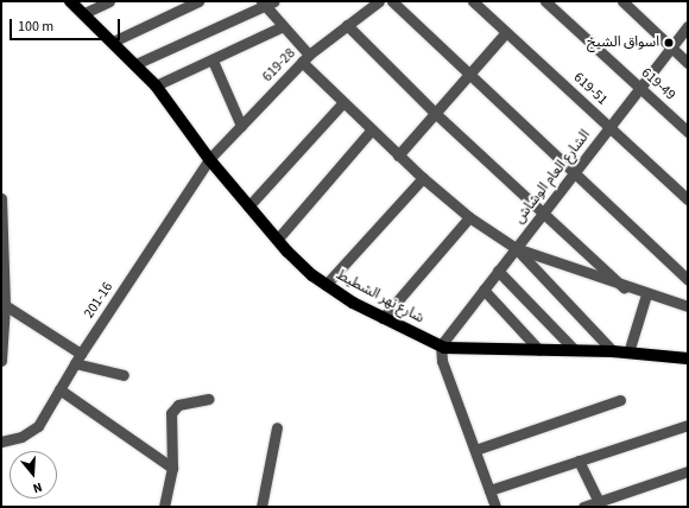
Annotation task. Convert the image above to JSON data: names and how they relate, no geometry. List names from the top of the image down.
{
  "streets": {
    "main road": ["شارع نهر الشطيط"],
    "street": [
      "619-28",
      "619-49",
      "619-51",
      "الشارع العام الوشاش",
      "201-16"
    ]
  },
  "crossings": [
    ["619-28", "شارع نهر الشطيط"],
    ["619-28", "201-16"],
    ["619-49", "الشارع العام الوشاش"],
    ["619-51", "الشارع العام الوشاش"],
    ["الشارع العام الوشاش", "شارع نهر الشطيط"],
    ["شارع نهر الشطيط", "201-16"]
  ],
  "places": ["اسواق الشيخ"],
  "scale_bar": "100 m",
  "north": "bottom"
}
